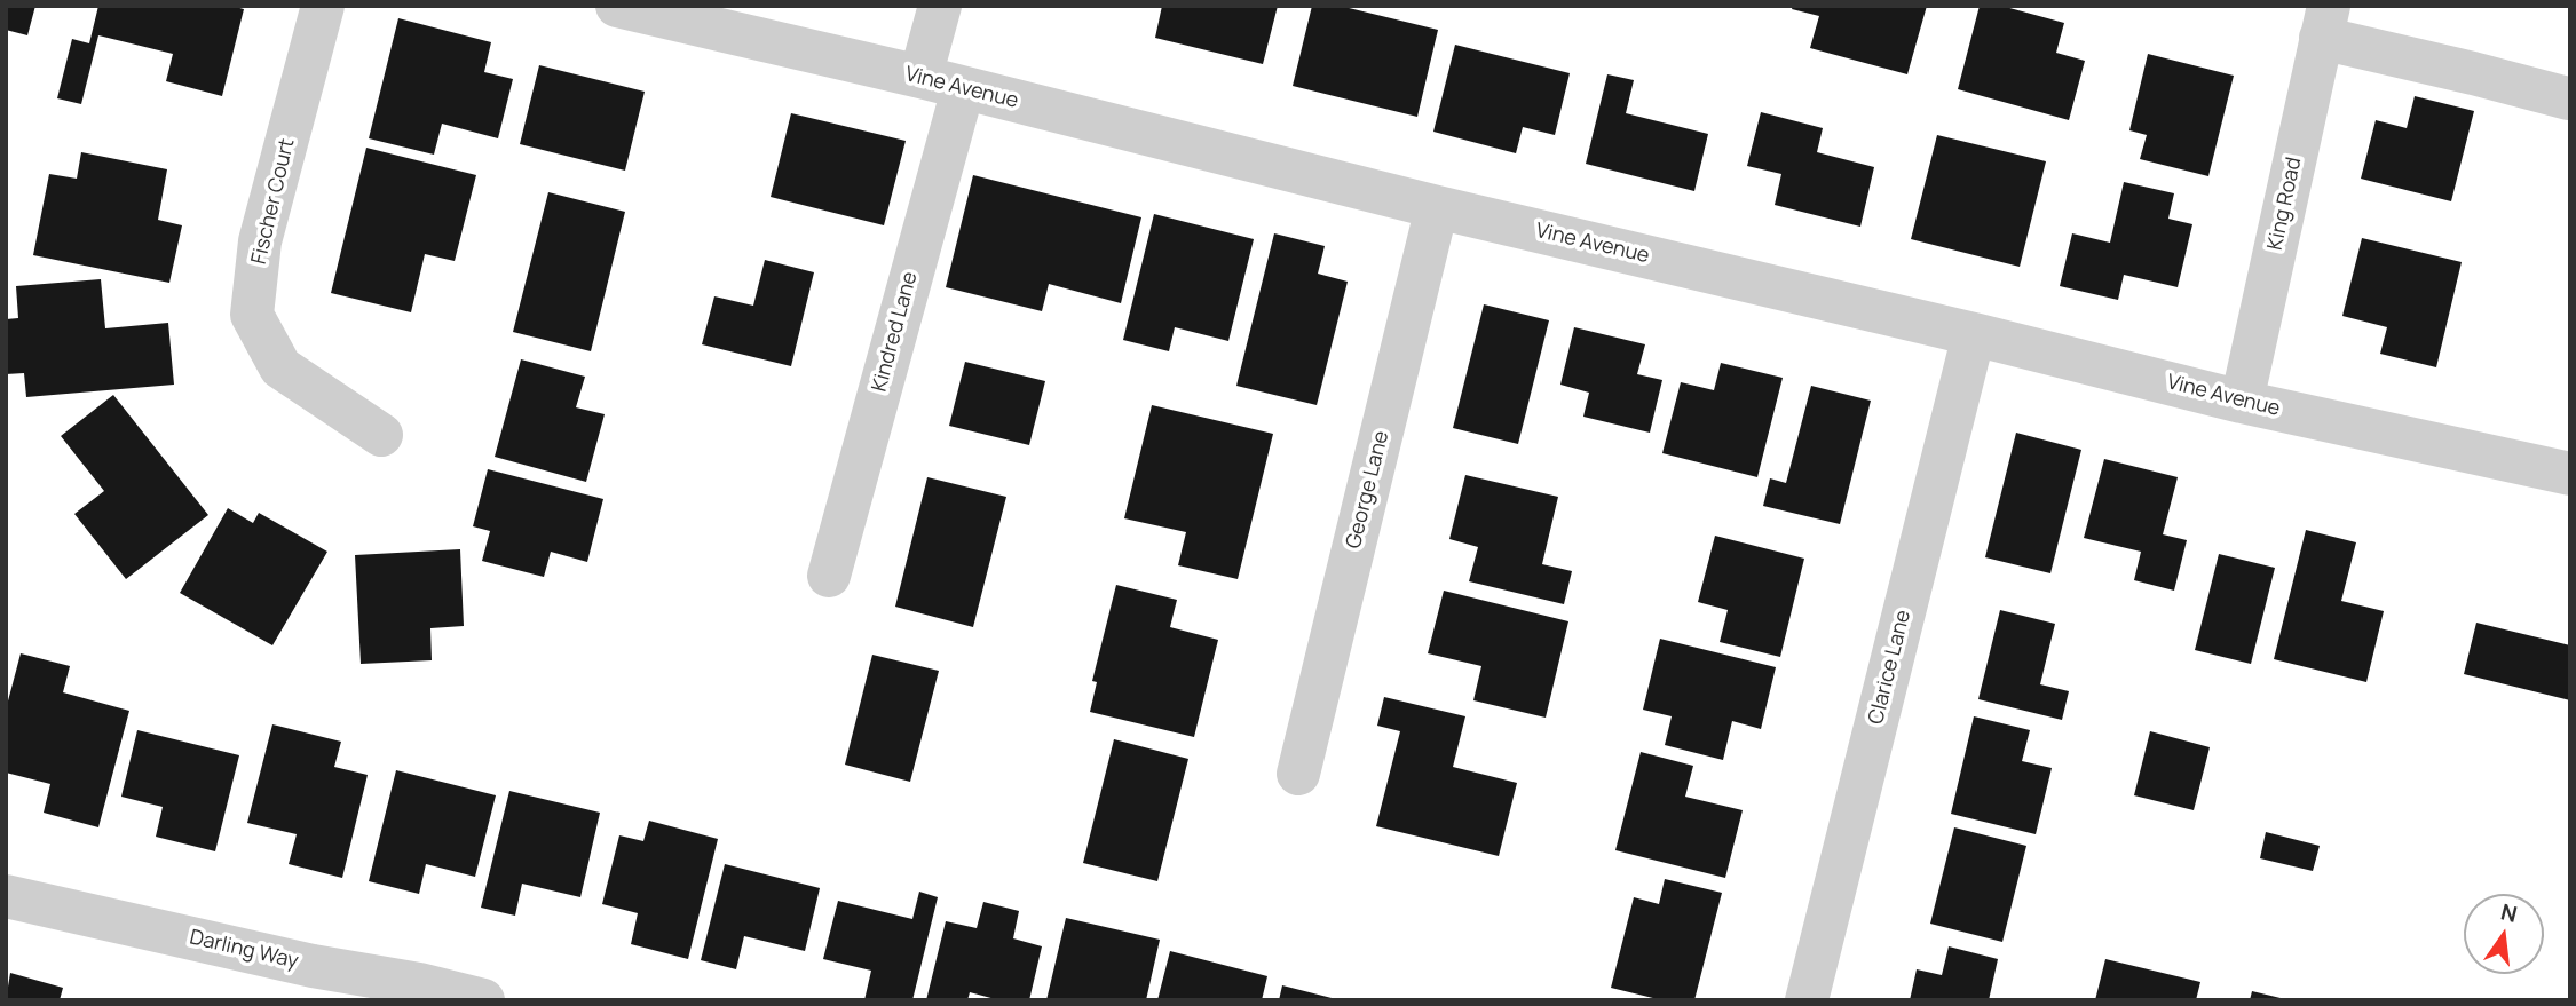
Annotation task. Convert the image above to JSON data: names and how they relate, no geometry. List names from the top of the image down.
{
  "streets": {
    "street": [
      "Vine Avenue",
      "Fischer Court",
      "King Road",
      "Kindred Lane",
      "George Lane",
      "Clarice Lane",
      "Darling Way"
    ]
  },
  "crossings": [
    ["Vine Avenue", "King Road"],
    ["Vine Avenue", "Kindred Lane"],
    ["Vine Avenue", "George Lane"],
    ["Vine Avenue", "Clarice Lane"]
  ],
  "north": "top"
}
